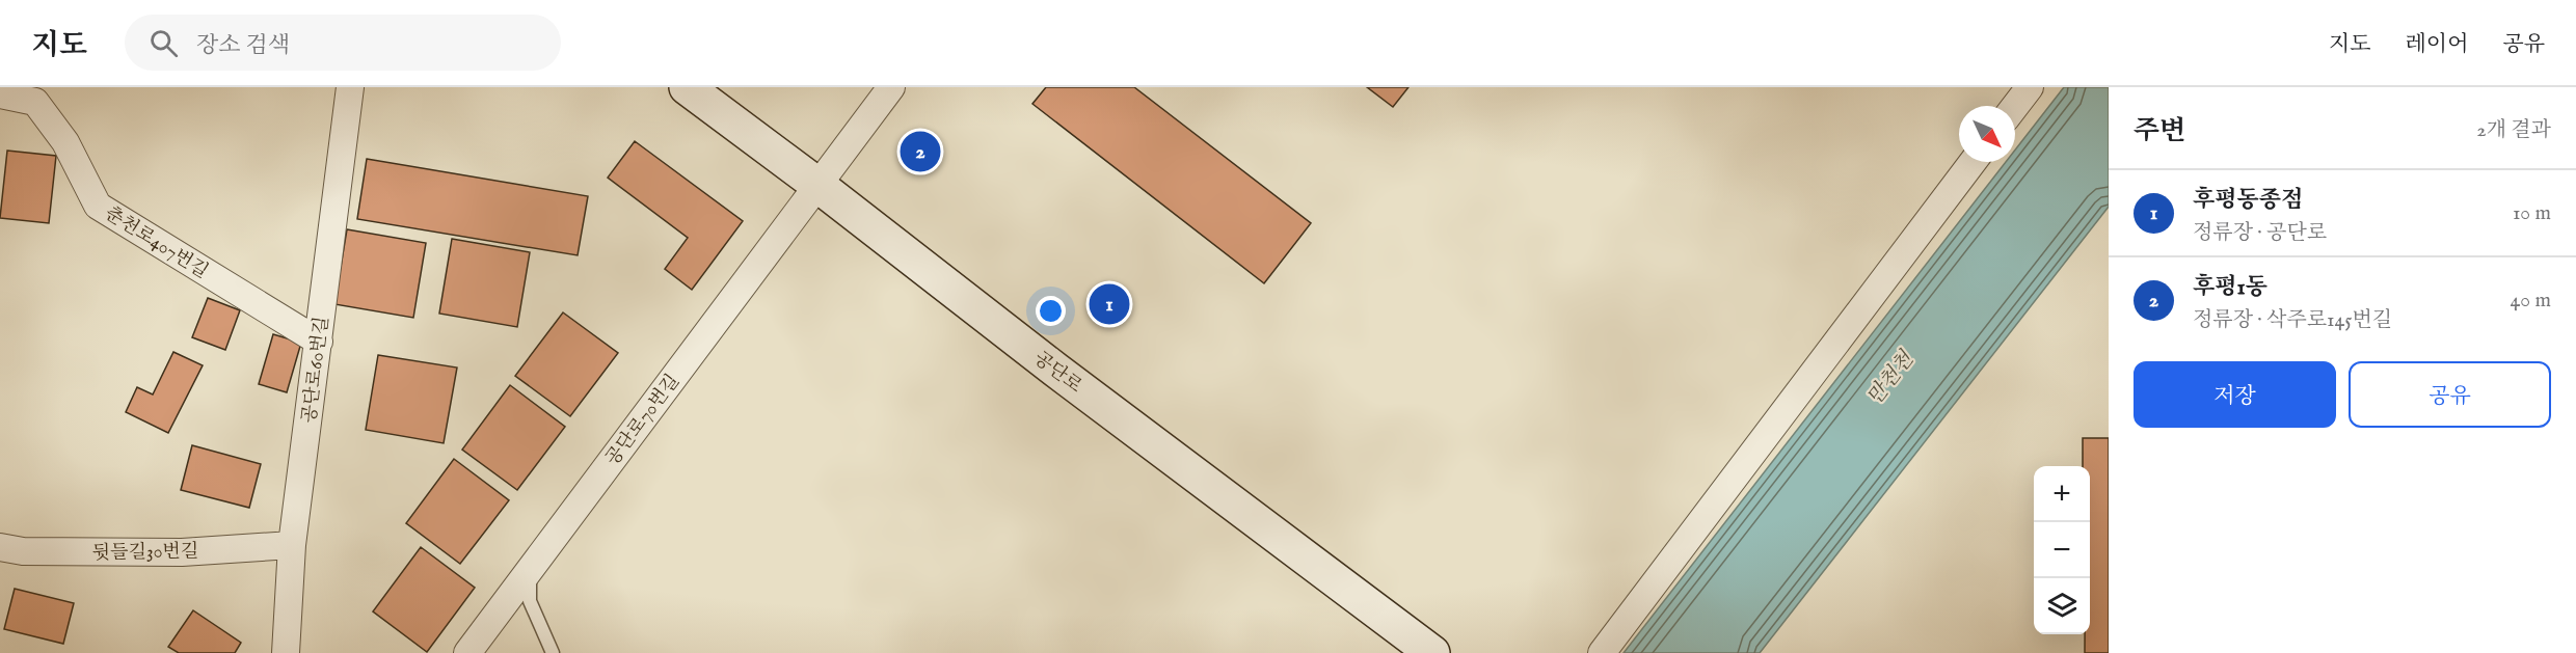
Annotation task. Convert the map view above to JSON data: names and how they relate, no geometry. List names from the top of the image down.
{
  "streets": {
    "street": [
      "춘천로407번길",
      "공단로60번길",
      "공단로",
      "공단로70번길",
      "뒷들길30번길"
    ]
  },
  "crossings": [
    ["춘천로407번길", "공단로60번길"],
    ["공단로60번길", "뒷들길30번길"],
    ["공단로", "공단로70번길"]
  ],
  "water": ["만천천"],
  "north": "bottom right",
  "page": {
    "header": "지도",
    "search": "장소 검색",
    "nav": ["지도", "레이어", "공유"],
    "heading": ["주변", "2개 결과"],
    "pins": ["2", "1"],
    "list": [
      {
        "mark": "1",
        "name": "후평동종점",
        "note": "정류장 · 공단로",
        "value": "10 m"
      },
      {
        "mark": "2",
        "name": "후평1동",
        "note": "정류장 · 삭주로145번길",
        "value": "40 m"
      }
    ],
    "buttons": ["저장", "공유"],
    "map_buttons": ["+", "−"]
  }
}
